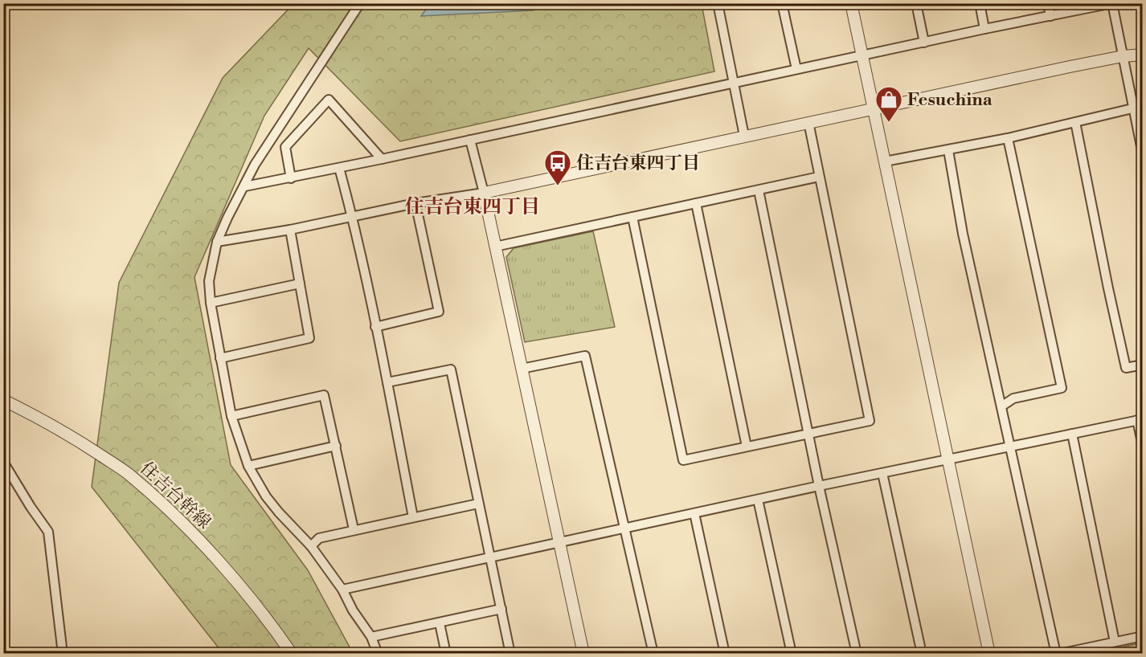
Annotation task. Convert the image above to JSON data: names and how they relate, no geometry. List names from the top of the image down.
{
  "streets": {
    "street": ["住吉台幹線"]
  },
  "districts": ["住吉台東四丁目"],
  "places": {
    "shop": ["Fesuchina"],
    "bus stop": ["住吉台東四丁目"]
  }
}
